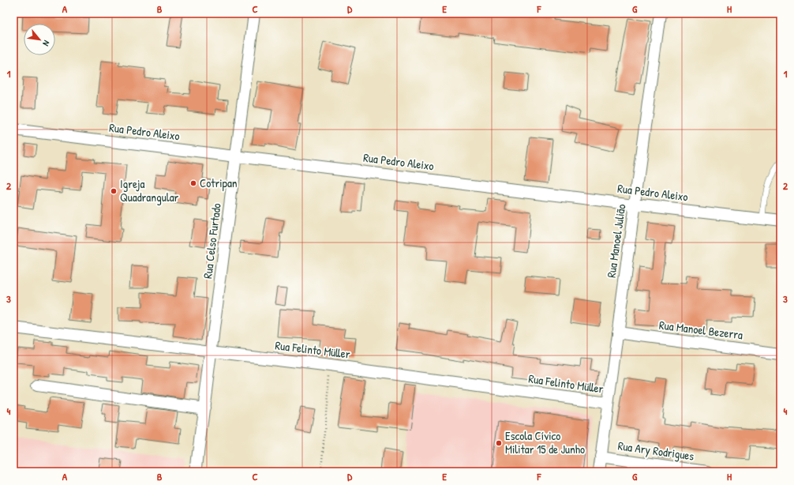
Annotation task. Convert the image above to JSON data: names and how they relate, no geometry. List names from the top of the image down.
{
  "streets": {
    "street": [
      "Rua Pedro Aleixo",
      "Rua Celso Furtado",
      "Rua Manoel Julião",
      "Rua Manoel Bezerra",
      "Rua Felinto Müller",
      "Rua Ary Rodrigues"
    ]
  },
  "crossings": [
    ["Rua Pedro Aleixo", "Rua Celso Furtado"],
    ["Rua Pedro Aleixo", "Rua Manoel Julião"],
    ["Rua Celso Furtado", "Rua Felinto Müller"],
    ["Rua Manoel Julião", "Rua Manoel Bezerra"],
    ["Rua Manoel Julião", "Rua Felinto Müller"],
    ["Rua Manoel Julião", "Rua Ary Rodrigues"]
  ],
  "places": ["Cotripan", "Igreja Quadrangular", "Escola Cívico Militar 15 de Junho"],
  "north": "bottom right",
  "grid": {
    "columns": [
      "A",
      "B",
      "C",
      "D",
      "E",
      "F",
      "G",
      "H"
    ],
    "rows": [
      "1",
      "2",
      "3",
      "4"
    ]
  }
}
